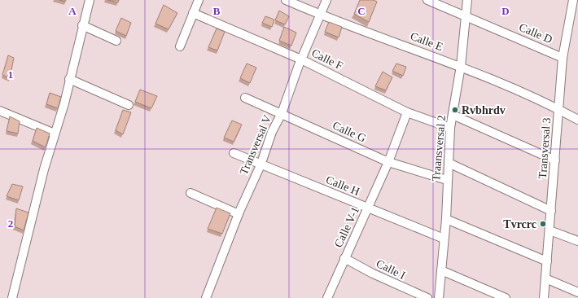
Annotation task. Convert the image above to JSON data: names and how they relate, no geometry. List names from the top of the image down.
{
  "streets": {
    "street": [
      "Calle D",
      "Calle E",
      "Calle F",
      "Calle G",
      "Transversal V",
      "Traansversal 2",
      "Transversal 3",
      "Calle H",
      "Calle V-1",
      "Calle I"
    ]
  },
  "crossings": [
    ["Calle D", "Traansversal 2"],
    ["Calle D", "Transversal 3"],
    ["Calle E", "Transversal V"],
    ["Calle E", "Traansversal 2"],
    ["Calle E", "Transversal 3"],
    ["Calle F", "Transversal V"],
    ["Calle F", "Traansversal 2"],
    ["Calle F", "Calle V-1"],
    ["Calle G", "Transversal V"],
    ["Calle G", "Traansversal 2"],
    ["Calle G", "Calle V-1"],
    ["Transversal V", "Calle H"],
    ["Traansversal 2", "Calle H"],
    ["Calle H", "Calle V-1"],
    ["Calle V-1", "Calle I"]
  ],
  "places": ["Rvbhrdv", "Tvrcrc"],
  "grid": {
    "columns": [
      "A",
      "B",
      "C",
      "D"
    ],
    "rows": ["1", "2"]
  }
}
